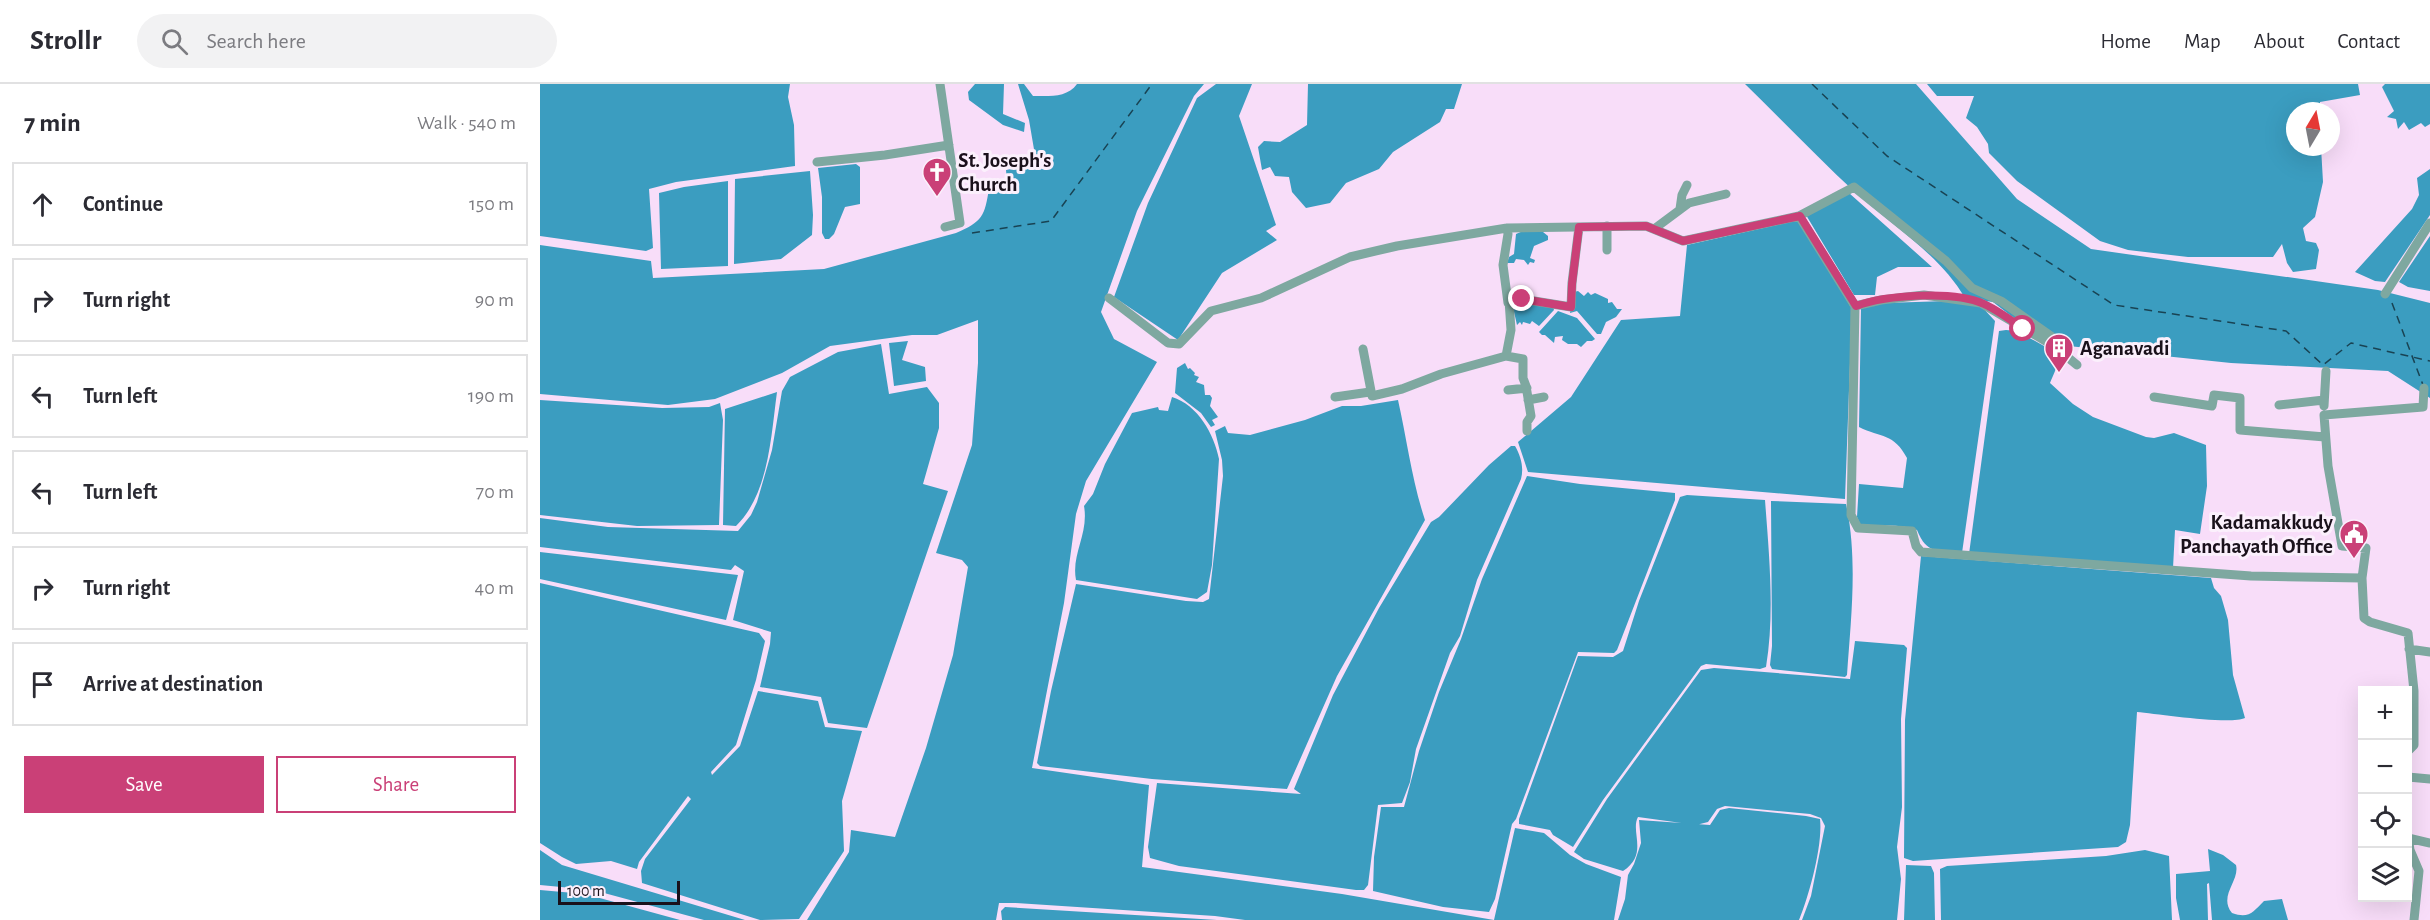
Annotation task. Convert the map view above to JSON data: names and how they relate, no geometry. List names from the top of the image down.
{
  "places": {
    "church": ["St. Joseph's Church"],
    "building": ["Aganavadi"],
    "public building": ["Kadamakkudy Panchayath Office"]
  },
  "scale_bar": "100 m",
  "north": "top",
  "page": {
    "header": "Strollr",
    "search": "Search here",
    "nav": [
      "Home",
      "Map",
      "About",
      "Contact"
    ],
    "heading": ["7 min", "Walk · 540 m"],
    "list": [
      ["Continue", "150 m"],
      ["Turn right", "90 m"],
      ["Turn left", "190 m"],
      ["Turn left", "70 m"],
      ["Turn right", "40 m"],
      "Arrive at destination"
    ],
    "map_buttons": ["+", "−"],
    "buttons": ["Save", "Share"],
    "scale": "100 m"
  }
}
